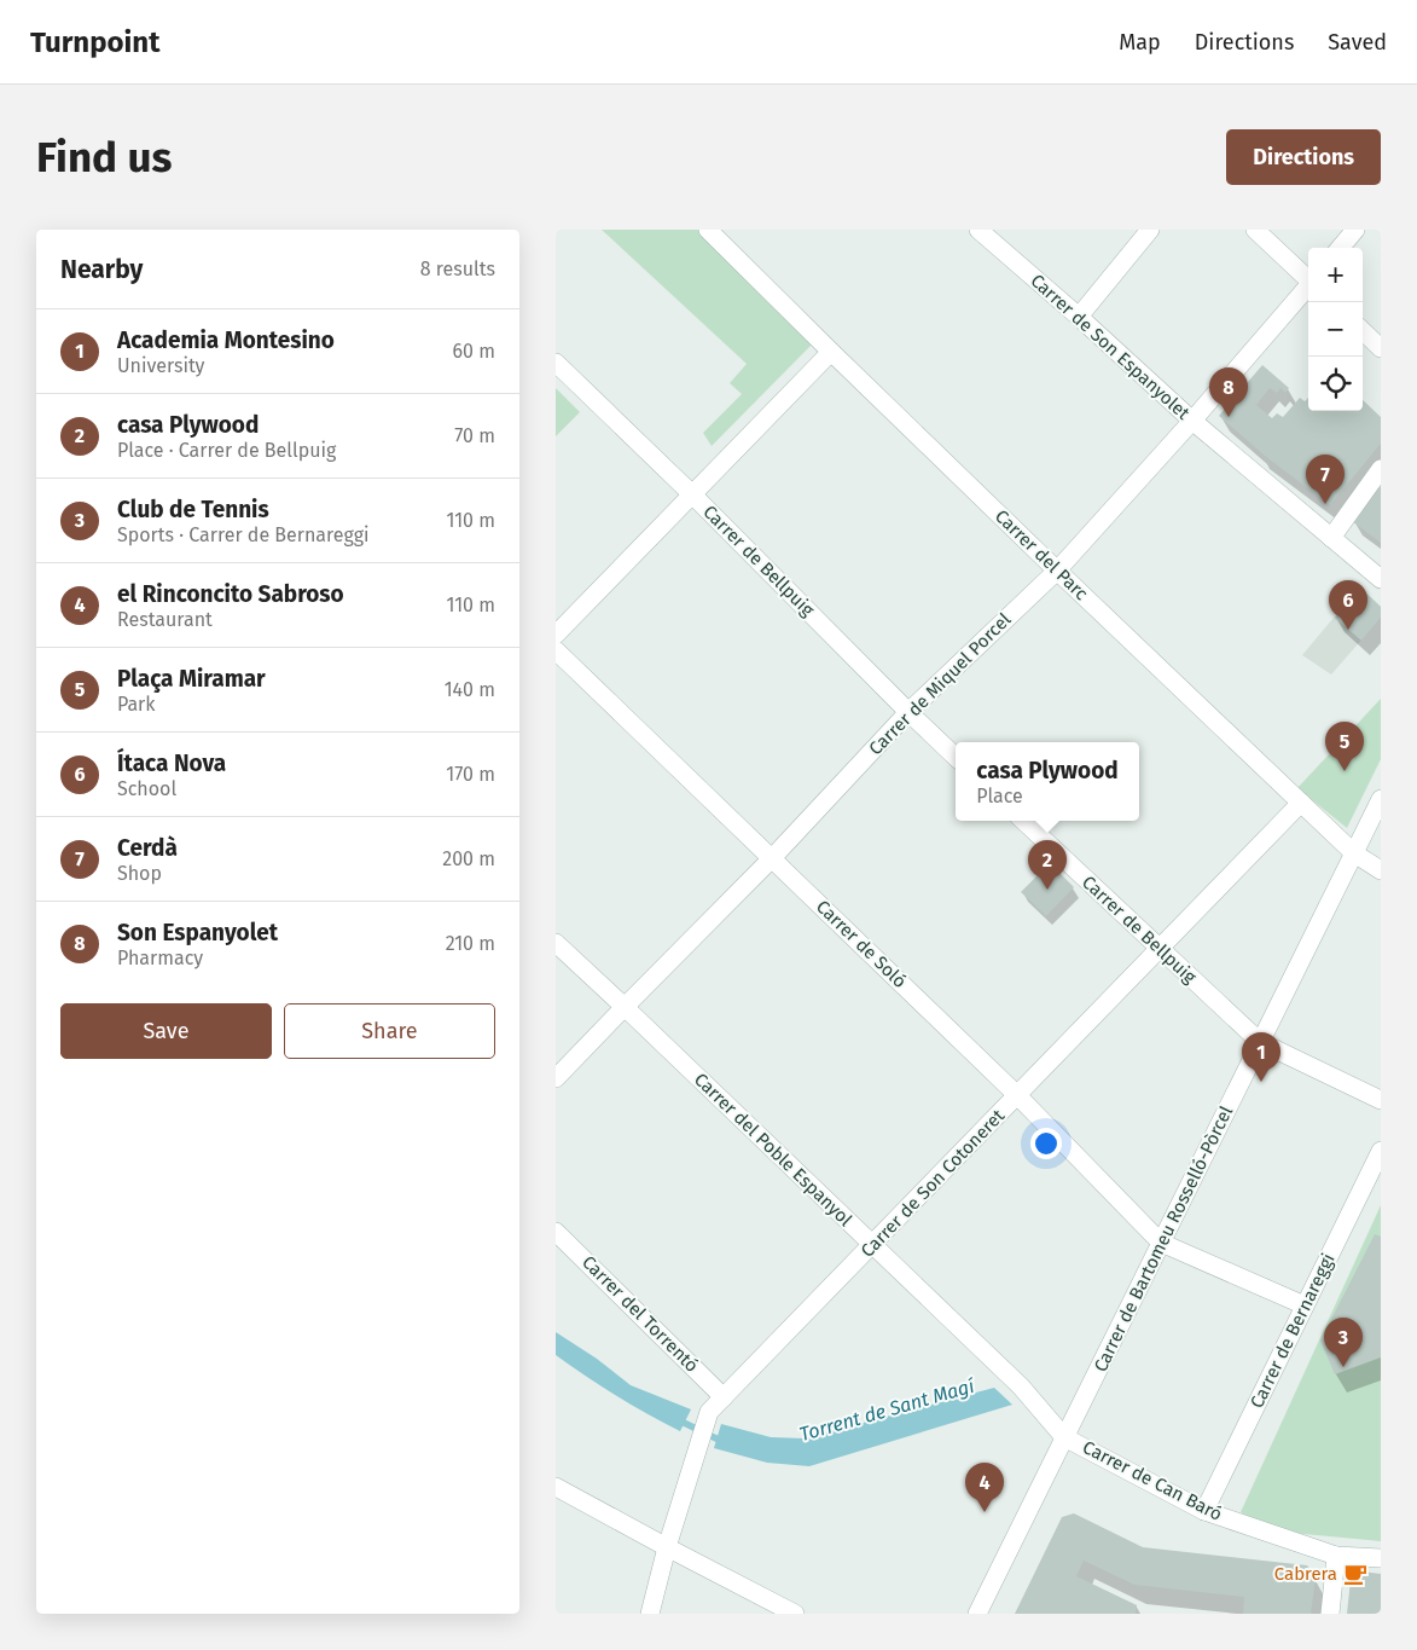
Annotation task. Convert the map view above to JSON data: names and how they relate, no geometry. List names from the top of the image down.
{
  "streets": {
    "street": [
      "Carrer de Son Espanyolet",
      "Carrer del Parc",
      "Carrer de Bellpuig",
      "Carrer de Miquel Porcel",
      "Carrer de Soló",
      "Carrer del Poble Espanyol",
      "Carrer de Son Cotoneret",
      "Carrer de Bartomeu Rosselló-Pòrcel",
      "Carrer del Torrentó",
      "Carrer de Bernareggi",
      "Carrer de Can Baró"
    ]
  },
  "crossings": [
    ["Carrer de Son Espanyolet", "Carrer de Miquel Porcel"],
    ["Carrer del Parc", "Carrer de Miquel Porcel"],
    ["Carrer del Parc", "Carrer de Son Cotoneret"],
    ["Carrer del Parc", "Carrer de Bartomeu Rosselló-Pòrcel"],
    ["Carrer de Bellpuig", "Carrer de Miquel Porcel"],
    ["Carrer de Bellpuig", "Carrer de Son Cotoneret"],
    ["Carrer de Bellpuig", "Carrer de Bartomeu Rosselló-Pòrcel"],
    ["Carrer de Miquel Porcel", "Carrer de Soló"],
    ["Carrer de Miquel Porcel", "Carrer del Poble Espanyol"],
    ["Carrer de Soló", "Carrer de Son Cotoneret"],
    ["Carrer de Soló", "Carrer de Bartomeu Rosselló-Pòrcel"],
    ["Carrer del Poble Espanyol", "Carrer de Son Cotoneret"],
    ["Carrer del Poble Espanyol", "Carrer de Bartomeu Rosselló-Pòrcel"],
    ["Carrer del Poble Espanyol", "Carrer de Can Baró"],
    ["Carrer de Son Cotoneret", "Carrer del Torrentó"],
    ["Carrer de Bartomeu Rosselló-Pòrcel", "Carrer de Can Baró"],
    ["Carrer de Bernareggi", "Carrer de Can Baró"]
  ],
  "water": ["Torrent de Sant Magí"],
  "places": {
    "cafe": ["Cabrera"]
  },
  "page": {
    "header": "Turnpoint",
    "nav": ["Map", "Directions", "Saved"],
    "buttons": [
      "Directions",
      ["Save", "Share"]
    ],
    "title": "Find us",
    "heading": ["Nearby", "8 results"],
    "map_buttons": ["+", "−"],
    "list": [
      {
        "mark": "1",
        "name": "Academia Montesino",
        "note": "University",
        "value": "60 m"
      },
      {
        "mark": "2",
        "name": "casa Plywood",
        "note": "Place · Carrer de Bellpuig",
        "value": "70 m"
      },
      {
        "mark": "3",
        "name": "Club de Tennis",
        "note": "Sports · Carrer de Bernareggi",
        "value": "110 m"
      },
      {
        "mark": "4",
        "name": "el Rinconcito Sabroso",
        "note": "Restaurant",
        "value": "110 m"
      },
      {
        "mark": "5",
        "name": "Plaça Miramar",
        "note": "Park",
        "value": "140 m"
      },
      {
        "mark": "6",
        "name": "Ítaca Nova",
        "note": "School",
        "value": "170 m"
      },
      {
        "mark": "7",
        "name": "Cerdà",
        "note": "Shop",
        "value": "200 m"
      },
      {
        "mark": "8",
        "name": "Son Espanyolet",
        "note": "Pharmacy",
        "value": "210 m"
      }
    ],
    "pins": [
      "8",
      "7",
      "6",
      "5",
      "2",
      "1",
      "3",
      "4"
    ],
    "popup": ["casa Plywood", "Place"]
  }
}
